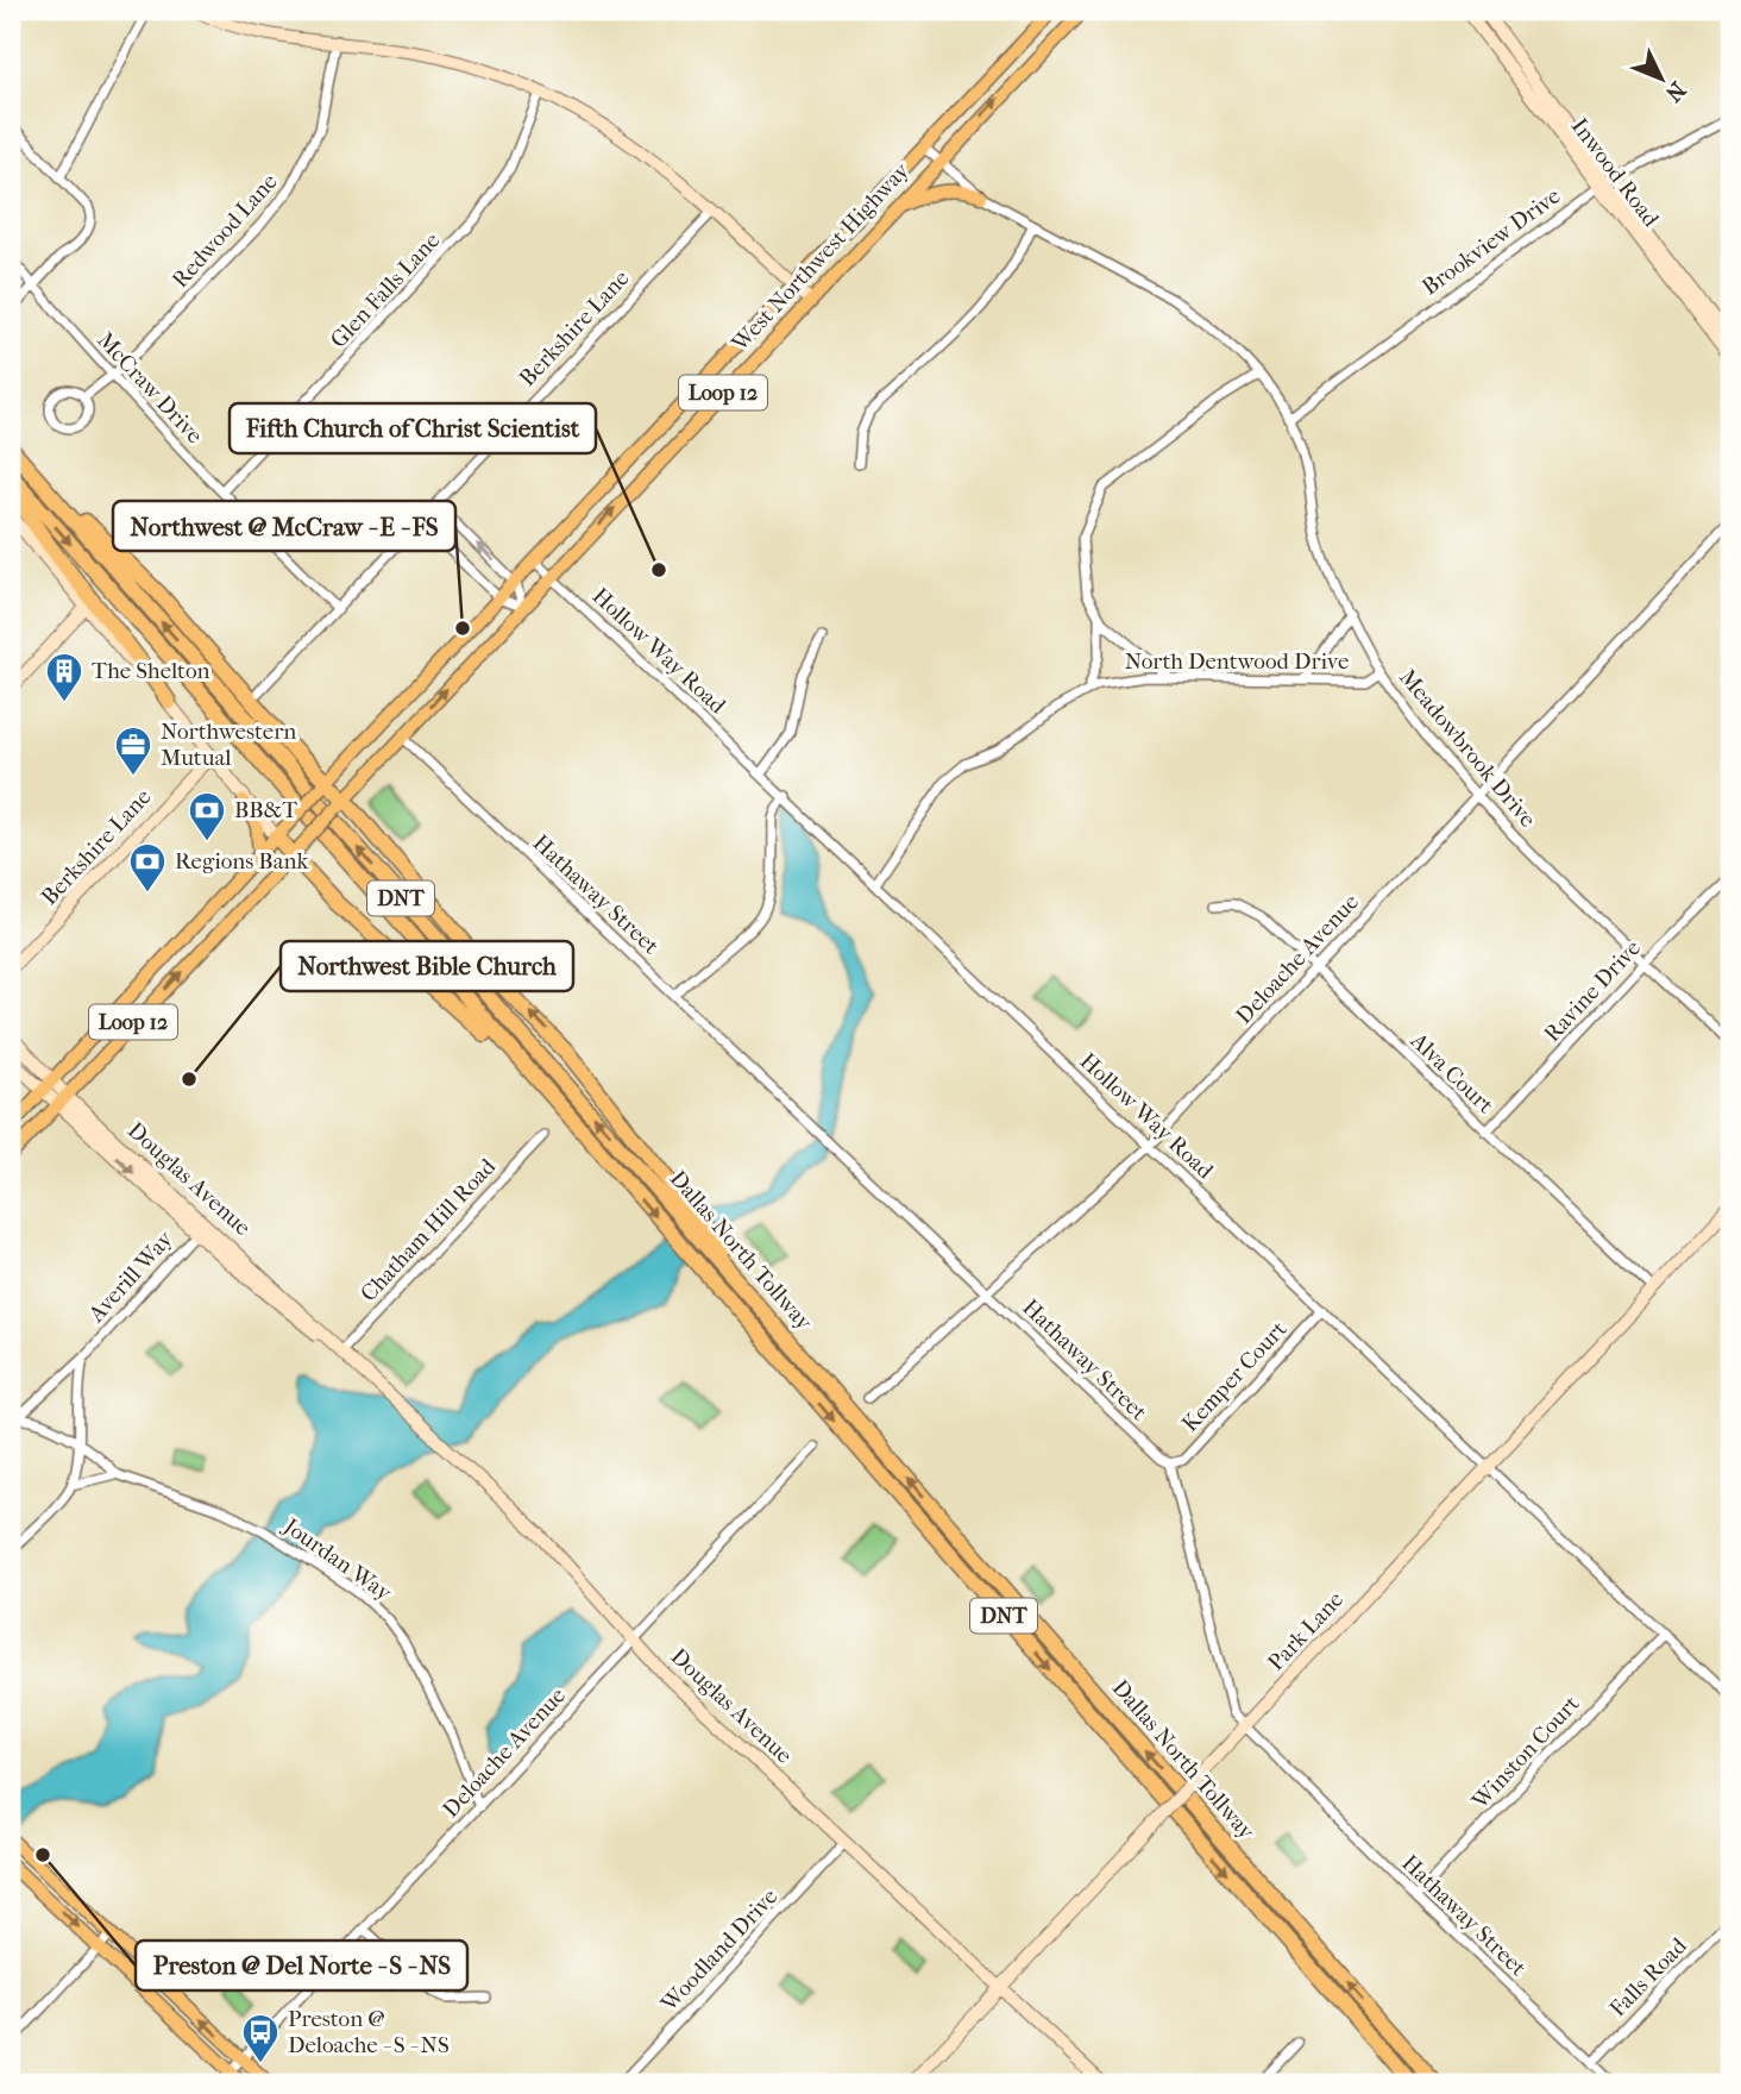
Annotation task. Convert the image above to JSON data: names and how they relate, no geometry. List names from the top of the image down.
{
  "streets": {
    "highway": ["DNT", "Dallas North Tollway"],
    "main road": ["West Northwest Highway", "Loop 12"],
    "street": [
      "Inwood Road",
      "Redwood Lane",
      "Brookview Drive",
      "Glen Falls Lane",
      "Berkshire Lane",
      "McCraw Drive",
      "Hollow Way Road",
      "North Dentwood Drive",
      "Meadowbrook Drive",
      "Hathaway Street",
      "Deloache Avenue",
      "Ravine Drive",
      "Alva Court",
      "Douglas Avenue",
      "Chatham Hill Road",
      "Averill Way",
      "Kemper Court",
      "Jourdan Way",
      "Park Lane",
      "Winston Court",
      "Woodland Drive",
      "Falls Road"
    ]
  },
  "crossings": [
    ["Inwood Road", "Brookview Drive"],
    ["Redwood Lane", "McCraw Drive"],
    ["Brookview Drive", "North Dentwood Drive"],
    ["Brookview Drive", "Meadowbrook Drive"],
    ["West Northwest Highway", "Hollow Way Road"],
    ["West Northwest Highway", "Meadowbrook Drive"],
    ["West Northwest Highway", "Hathaway Street"],
    ["West Northwest Highway", "Douglas Avenue"],
    ["Glen Falls Lane", "McCraw Drive"],
    ["Berkshire Lane", "McCraw Drive"],
    ["Hollow Way Road", "North Dentwood Drive"],
    ["Hollow Way Road", "Deloache Avenue"],
    ["Hollow Way Road", "Kemper Court"],
    ["Hollow Way Road", "Park Lane"],
    ["Hollow Way Road", "Winston Court"],
    ["North Dentwood Drive", "Meadowbrook Drive"],
    ["Meadowbrook Drive", "Deloache Avenue"],
    ["Meadowbrook Drive", "Ravine Drive"],
    ["Hathaway Street", "Deloache Avenue"],
    ["Hathaway Street", "Kemper Court"],
    ["Hathaway Street", "Park Lane"],
    ["Hathaway Street", "Winston Court"],
    ["Hathaway Street", "Falls Road"],
    ["Deloache Avenue", "Alva Court"],
    ["Deloache Avenue", "Douglas Avenue"],
    ["Deloache Avenue", "Jourdan Way"],
    ["Ravine Drive", "Alva Court"],
    ["Alva Court", "Park Lane"],
    ["Douglas Avenue", "Chatham Hill Road"],
    ["Douglas Avenue", "Averill Way"],
    ["Douglas Avenue", "Park Lane"],
    ["Douglas Avenue", "Woodland Drive"],
    ["Averill Way", "Jourdan Way"]
  ],
  "places": {
    "other": [
      "Fifth Church of Christ Scientist",
      "Northwest @ McCraw - E - FS",
      "Northwest Bible Church",
      "Preston @ Del Norte - S - NS"
    ],
    "building": ["The Shelton"],
    "office": ["Northwestern Mutual"],
    "bank": ["BB&T", "Regions Bank"],
    "bus stop": ["Preston @ Deloache - S - NS"]
  },
  "north": "bottom right"
}
